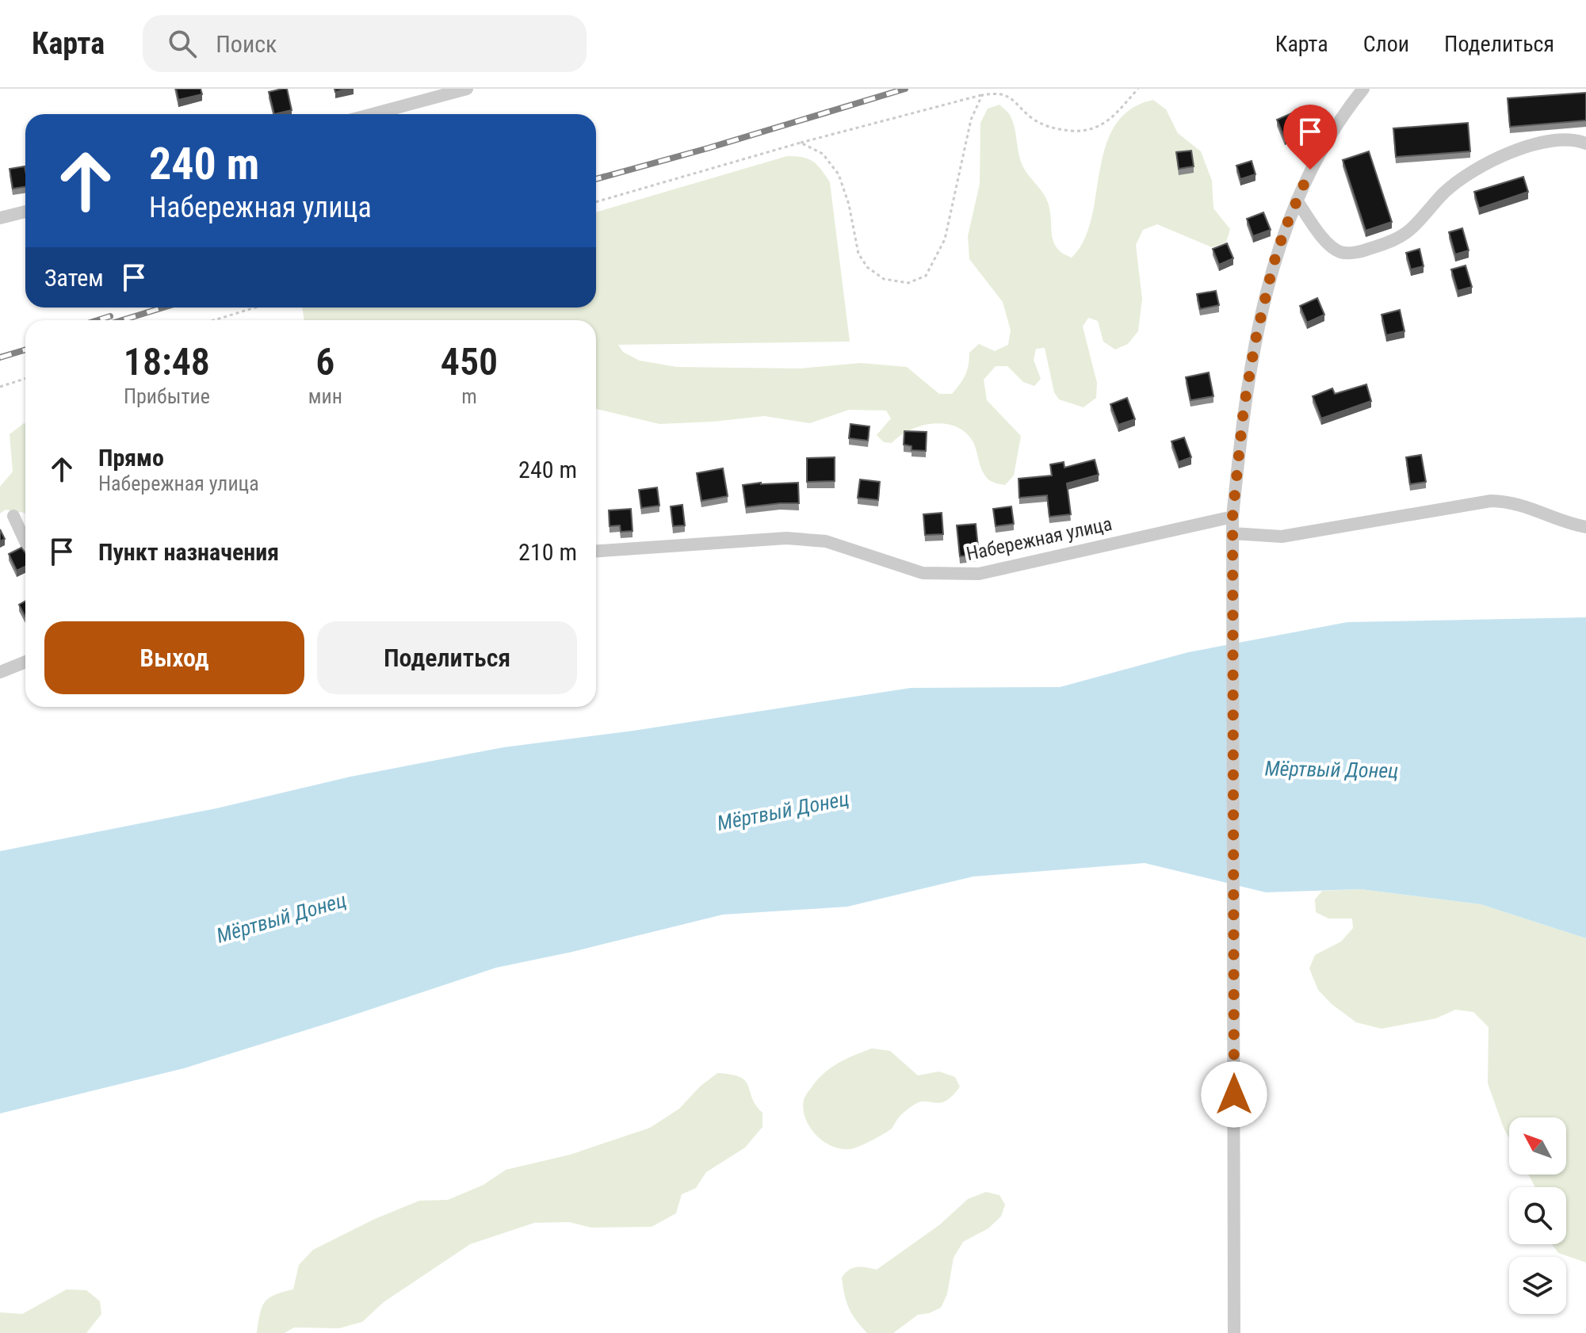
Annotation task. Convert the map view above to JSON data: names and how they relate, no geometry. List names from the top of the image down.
{
  "streets": {
    "street": ["Набережная улица"]
  },
  "water": ["Мёртвый Донец"],
  "north": "top left",
  "page": {
    "header": "Карта",
    "search": "Поиск",
    "nav": ["Карта", "Слои", "Поделиться"],
    "turn": ["240 m", "Набережная улица"],
    "then": "Затем",
    "eta": [
      "18:48",
      "Прибытие",
      "6",
      "мин",
      "450",
      "m"
    ],
    "list": [
      {
        "name": "Прямо",
        "note": "Набережная улица",
        "value": "240 m"
      },
      {
        "name": "Пункт назначения",
        "value": "210 m"
      }
    ],
    "buttons": ["Выход", "Поделиться"]
  }
}
